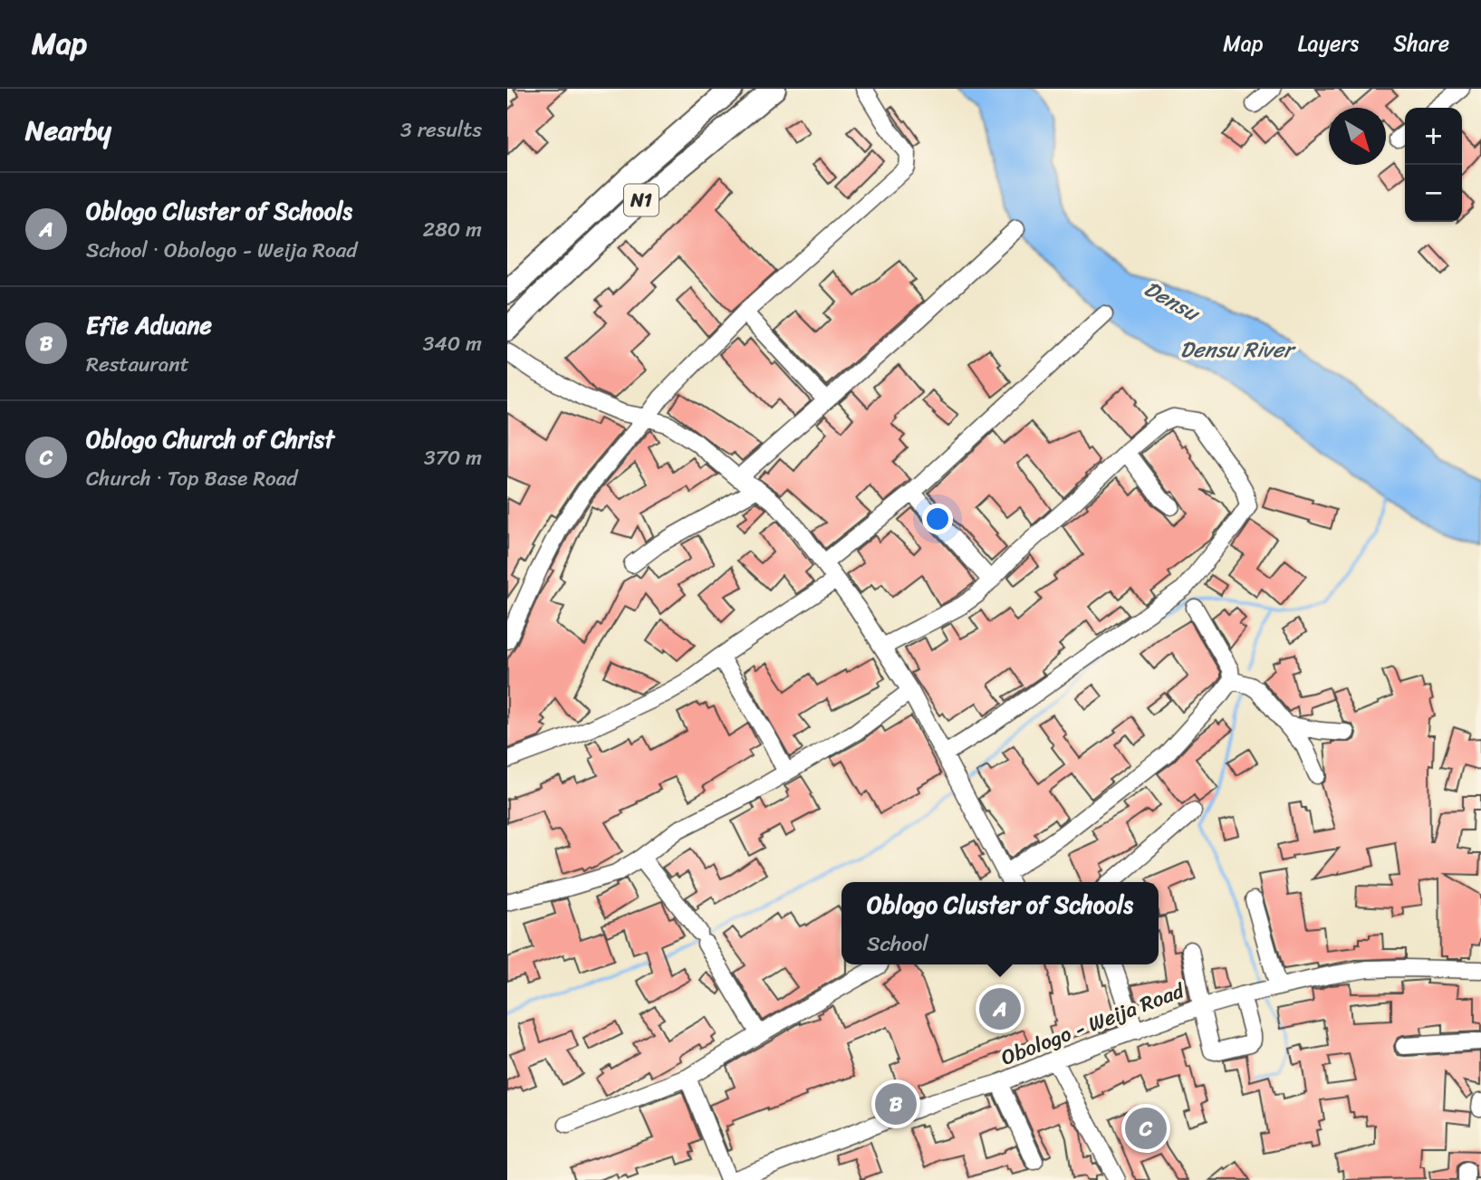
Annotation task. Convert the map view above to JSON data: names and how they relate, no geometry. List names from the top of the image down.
{
  "streets": {
    "highway": ["N1"],
    "street": ["Obologo - Weija Road"]
  },
  "water": ["Densu", "Densu River"],
  "north": "bottom right",
  "page": {
    "header": "Map",
    "nav": ["Map", "Layers", "Share"],
    "heading": ["Nearby", "3 results"],
    "map_buttons": ["+", "−"],
    "list": [
      {
        "mark": "A",
        "name": "Oblogo Cluster of Schools",
        "note": "School · Obologo - Weija Road",
        "value": "280 m"
      },
      {
        "mark": "B",
        "name": "Efie Aduane",
        "note": "Restaurant",
        "value": "340 m"
      },
      {
        "mark": "C",
        "name": "Oblogo Church of Christ",
        "note": "Church · Top Base Road",
        "value": "370 m"
      }
    ],
    "popup": ["Oblogo Cluster of Schools", "School"],
    "pins": ["A", "B", "C"]
  }
}
